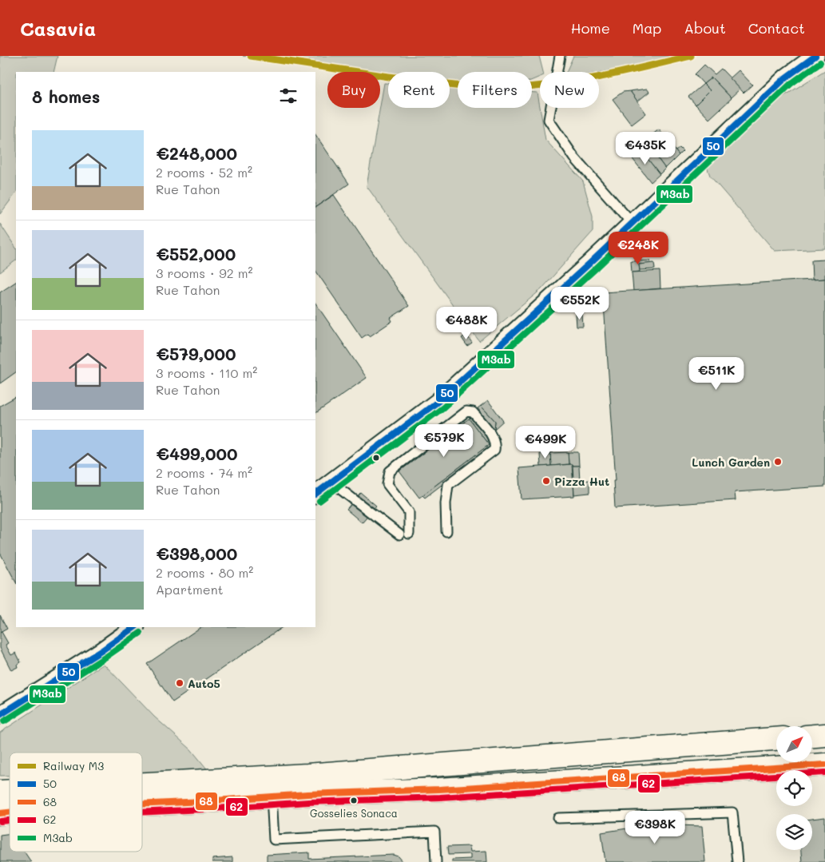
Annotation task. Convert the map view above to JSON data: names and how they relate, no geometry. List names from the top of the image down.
{
  "places": [
    "Lunch Garden",
    "Pizza Hut",
    "Auto5",
    "Gosselies Sonaca"
  ],
  "lines": [
    "rail line M3",
    "transit line 50",
    "transit line M3ab",
    "transit line 68",
    "transit line 62"
  ],
  "legend": [
    "Railway M3",
    "50",
    "68",
    "62",
    "M3ab"
  ],
  "north": "top right",
  "page": {
    "header": "Casavia",
    "nav": [
      "Home",
      "Map",
      "About",
      "Contact"
    ],
    "chip": [
      "Buy",
      "Rent",
      "Filters",
      "New"
    ],
    "heading": "8 homes",
    "list": [
      {
        "name": "€248,000",
        "note": "2 rooms · 52 m² · Rue Tahon"
      },
      {
        "name": "€552,000",
        "note": "3 rooms · 92 m² · Rue Tahon"
      },
      {
        "name": "€579,000",
        "note": "3 rooms · 110 m² · Rue Tahon"
      },
      {
        "name": "€499,000",
        "note": "2 rooms · 74 m² · Rue Tahon"
      },
      {
        "name": "€398,000",
        "note": "2 rooms · 80 m² · Apartment"
      }
    ],
    "price": [
      "€435K",
      "€248K",
      "€552K",
      "€488K",
      "€511K",
      "€579K",
      "€499K",
      "€398K"
    ]
  }
}
